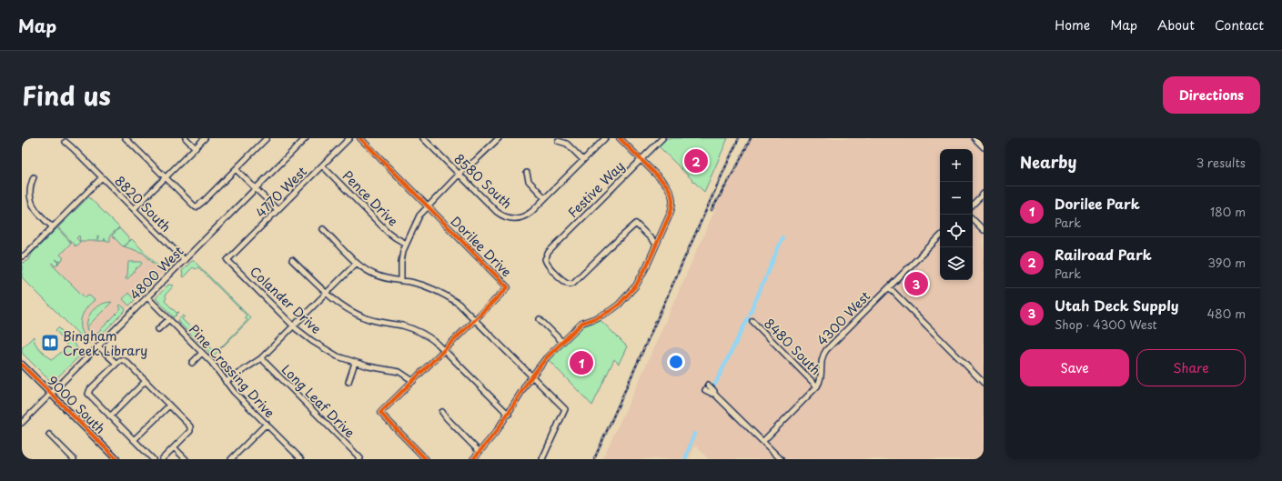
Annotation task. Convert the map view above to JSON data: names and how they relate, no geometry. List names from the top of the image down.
{
  "streets": {
    "main road": ["9000 South"],
    "street": [
      "8580 South",
      "Festive Way",
      "4770 West",
      "Pence Drive",
      "8820 South",
      "Dorilee Drive",
      "4800 West",
      "Colander Drive",
      "4300 West",
      "8480 South",
      "Pine Crossing Drive",
      "Long Leaf Drive"
    ]
  },
  "crossings": [
    ["4770 West", "Pence Drive"],
    ["4770 West", "Colander Drive"],
    ["8820 South", "4800 West"],
    ["Dorilee Drive", "Colander Drive"],
    ["4800 West", "Pine Crossing Drive"],
    ["4800 West", "9000 South"],
    ["4300 West", "8480 South"]
  ],
  "places": {
    "library": ["Bingham Creek Library"]
  },
  "page": {
    "header": "Map",
    "nav": [
      "Home",
      "Map",
      "About",
      "Contact"
    ],
    "title": "Find us",
    "buttons": [
      "Directions",
      ["Save", "Share"]
    ],
    "heading": ["Nearby", "3 results"],
    "pins": ["2", "3", "1"],
    "map_buttons": ["+", "−"],
    "list": [
      {
        "mark": "1",
        "name": "Dorilee Park",
        "note": "Park",
        "value": "180 m"
      },
      {
        "mark": "2",
        "name": "Railroad Park",
        "note": "Park",
        "value": "390 m"
      },
      {
        "mark": "3",
        "name": "Utah Deck Supply",
        "note": "Shop · 4300 West",
        "value": "480 m"
      }
    ]
  }
}
